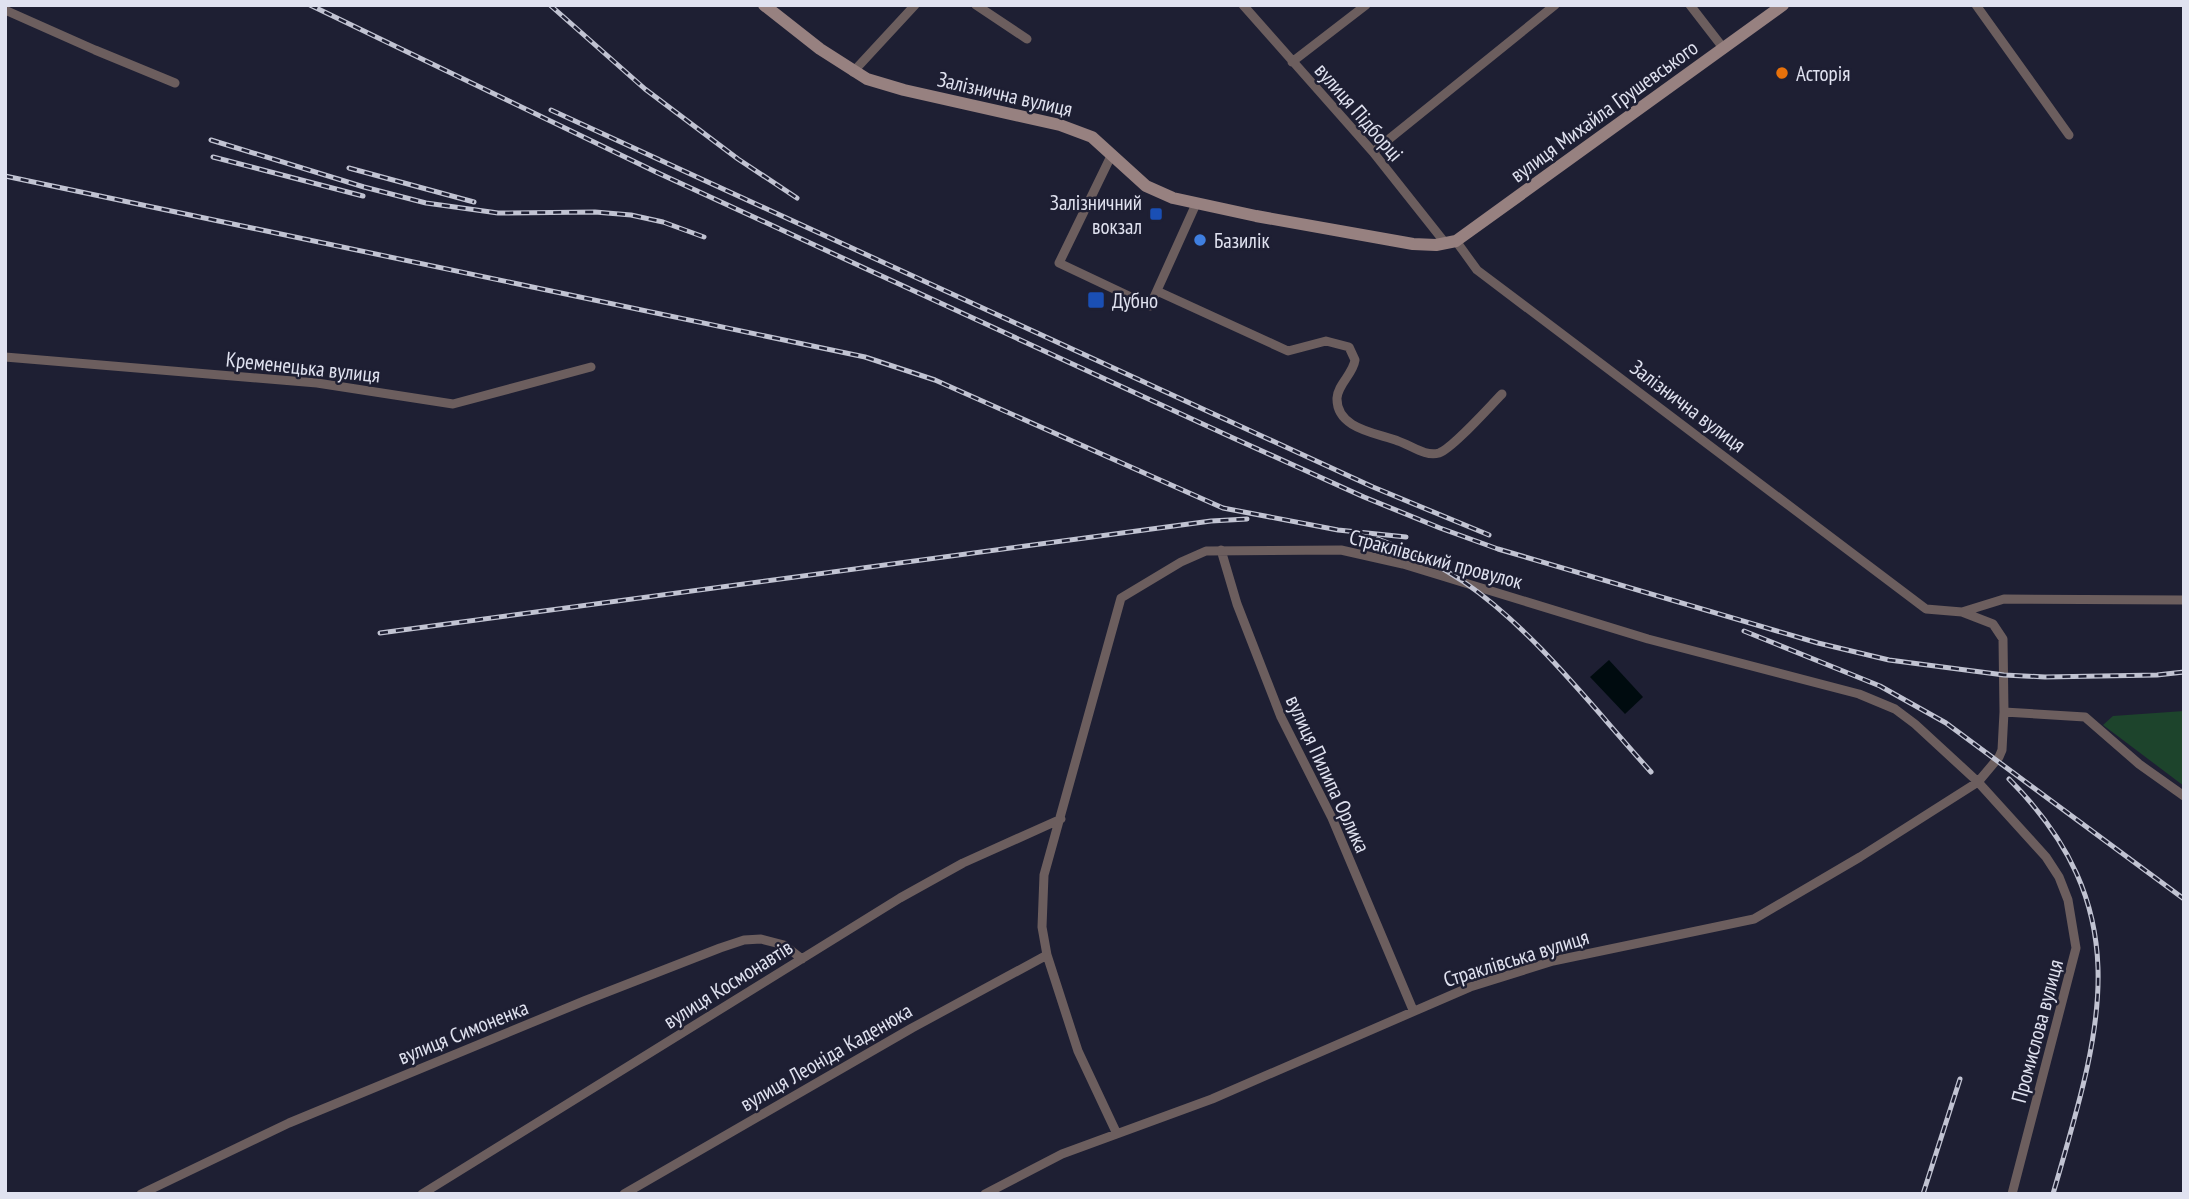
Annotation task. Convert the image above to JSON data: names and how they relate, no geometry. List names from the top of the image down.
{
  "streets": {
    "main road": ["Залізнична вулиця", "вулиця Михайла Грушевського"],
    "street": [
      "вулиця Підборці",
      "Кременецька вулиця",
      "Страклівський провулок",
      "вулиця Пилипа Орлика",
      "Страклівська вулиця",
      "вулиця Космонавтів",
      "Промислова вулиця",
      "вулиця Симоненка",
      "вулиця Леоніда Каденюка"
    ]
  },
  "crossings": [
    ["Залізнична вулиця", "вулиця Михайла Грушевського"],
    ["Залізнична вулиця", "вулиця Підборці"],
    ["Залізнична вулиця", "Страклівська вулиця"],
    ["вулиця Михайла Грушевського", "вулиця Підборці"],
    ["Страклівський провулок", "вулиця Пилипа Орлика"],
    ["Страклівський провулок", "Страклівська вулиця"],
    ["Страклівський провулок", "вулиця Космонавтів"],
    ["Страклівський провулок", "Промислова вулиця"],
    ["Страклівський провулок", "вулиця Леоніда Каденюка"],
    ["вулиця Пилипа Орлика", "Страклівська вулиця"],
    ["Страклівська вулиця", "Промислова вулиця"],
    ["вулиця Космонавтів", "вулиця Симоненка"]
  ],
  "places": {
    "other": ["Асторія", "Базилік"],
    "transit": ["Залізничний вокзал", "Дубно"]
  }
}
